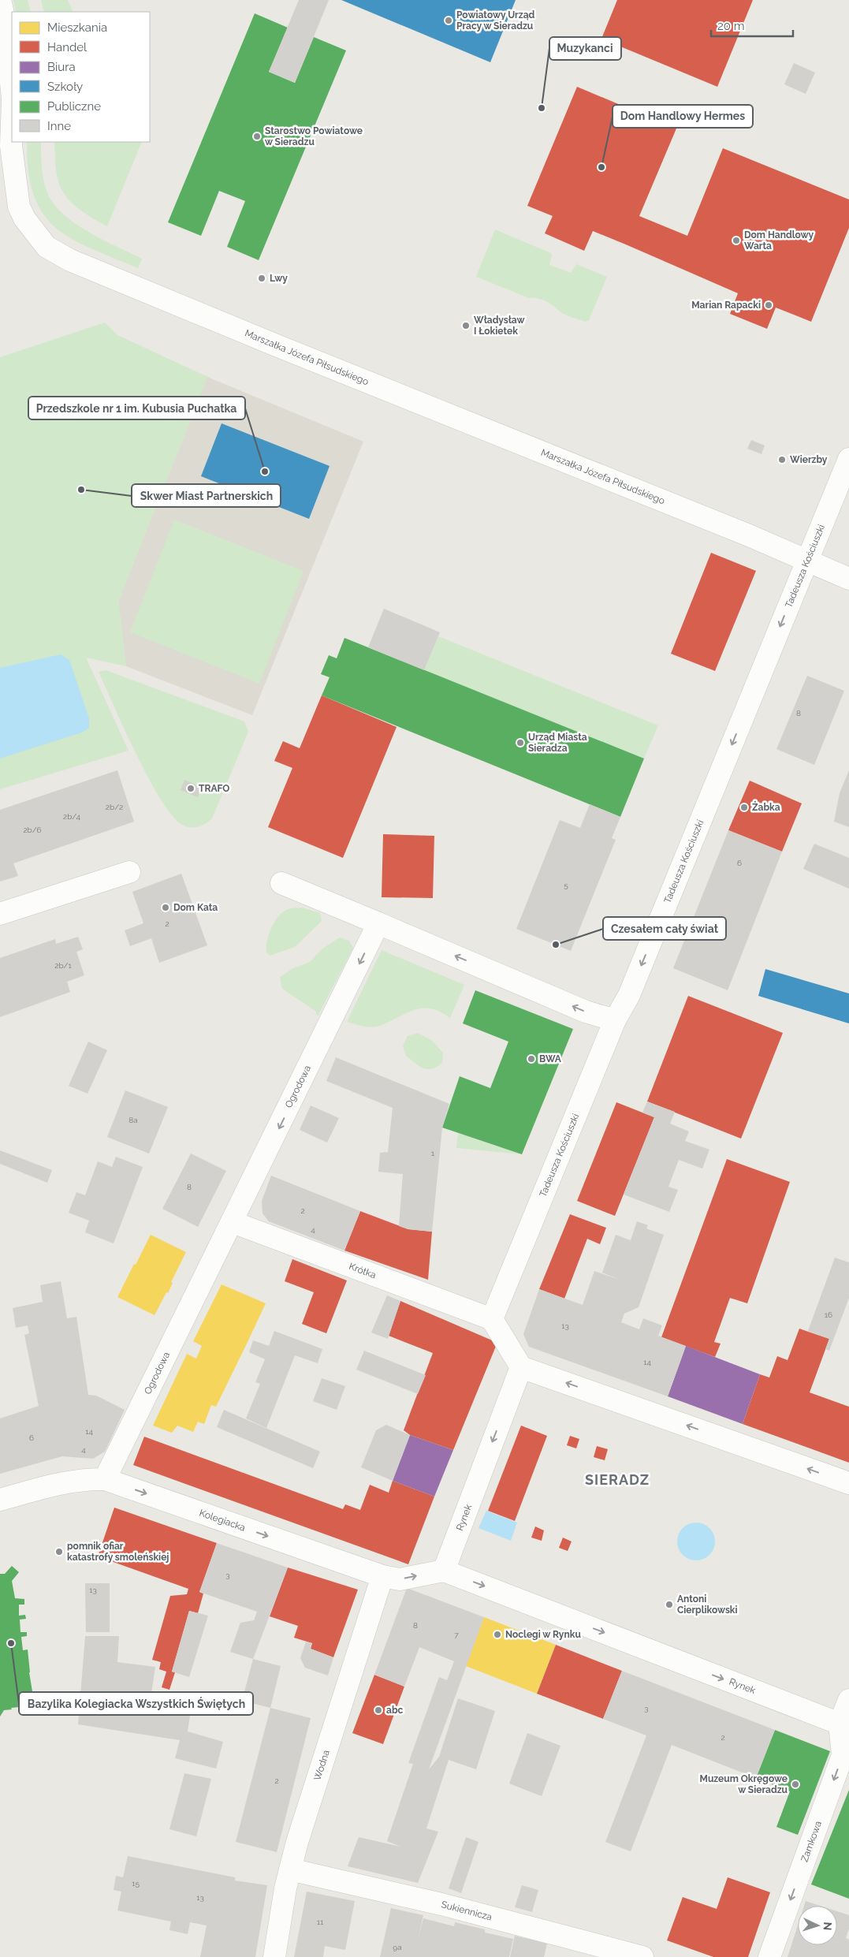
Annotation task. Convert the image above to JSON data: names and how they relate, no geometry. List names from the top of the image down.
{
  "streets": {
    "street": [
      "Marszałka Józefa Piłsudskiego",
      "Tadeusza Kościuszki",
      "Ogrodowa",
      "Krótka",
      "Rynek",
      "Kolegiacka",
      "Wodna",
      "Zamkowa",
      "Sukiennicza"
    ]
  },
  "crossings": [
    ["Marszałka Józefa Piłsudskiego", "Tadeusza Kościuszki"],
    ["Tadeusza Kościuszki", "Krótka"],
    ["Ogrodowa", "Krótka"],
    ["Ogrodowa", "Kolegiacka"],
    ["Rynek", "Kolegiacka"],
    ["Rynek", "Zamkowa"],
    ["Kolegiacka", "Wodna"],
    ["Wodna", "Sukiennicza"]
  ],
  "one_way": [
    "Tadeusza Kościuszki",
    "Ogrodowa",
    "Kolegiacka",
    "Zamkowa"
  ],
  "districts": ["SIERADZ"],
  "places": [
    "Powiatowy Urząd Pracy w Sieradzu",
    "Muzykanci",
    "Starostwo Powiatowe w Sieradzu",
    "Dom Handlowy Hermes",
    "Dom Handlowy Warta",
    "Lwy",
    "Marian Rapacki",
    "Władysław I Łokietek",
    "Wierzby",
    "Przedszkole nr 1 im. Kubusia Puchatka",
    "Skwer Miast Partnerskich",
    "Urząd Miasta Sieradza",
    "TRAFO",
    "Żabka",
    "Dom Kata",
    "Czesałem cały świat",
    "BWA",
    "pomnik ofiar katastrofy smoleńskiej",
    "Antoni Cierplikowski",
    "Noclegi w Rynku",
    "Bazylika Kolegiacka Wszystkich Świętych",
    "abc",
    "Muzeum Okręgowe w Sieradzu"
  ],
  "house_numbers": [
    "8",
    "2b/2",
    "2b/4",
    "2b/6",
    "6",
    "5",
    "2",
    "2b/1",
    "8a",
    "1",
    "8",
    "2",
    "4",
    "16",
    "13",
    "14",
    "14",
    "6",
    "4",
    "3",
    "13",
    "8",
    "7",
    "3",
    "2",
    "2",
    "15",
    "13",
    "11",
    "9a"
  ],
  "legend": [
    "Mieszkania",
    "Handel",
    "Biura",
    "Szkoły",
    "Publiczne",
    "Inne"
  ],
  "scale_bar": "20 m",
  "north": "right"
}
